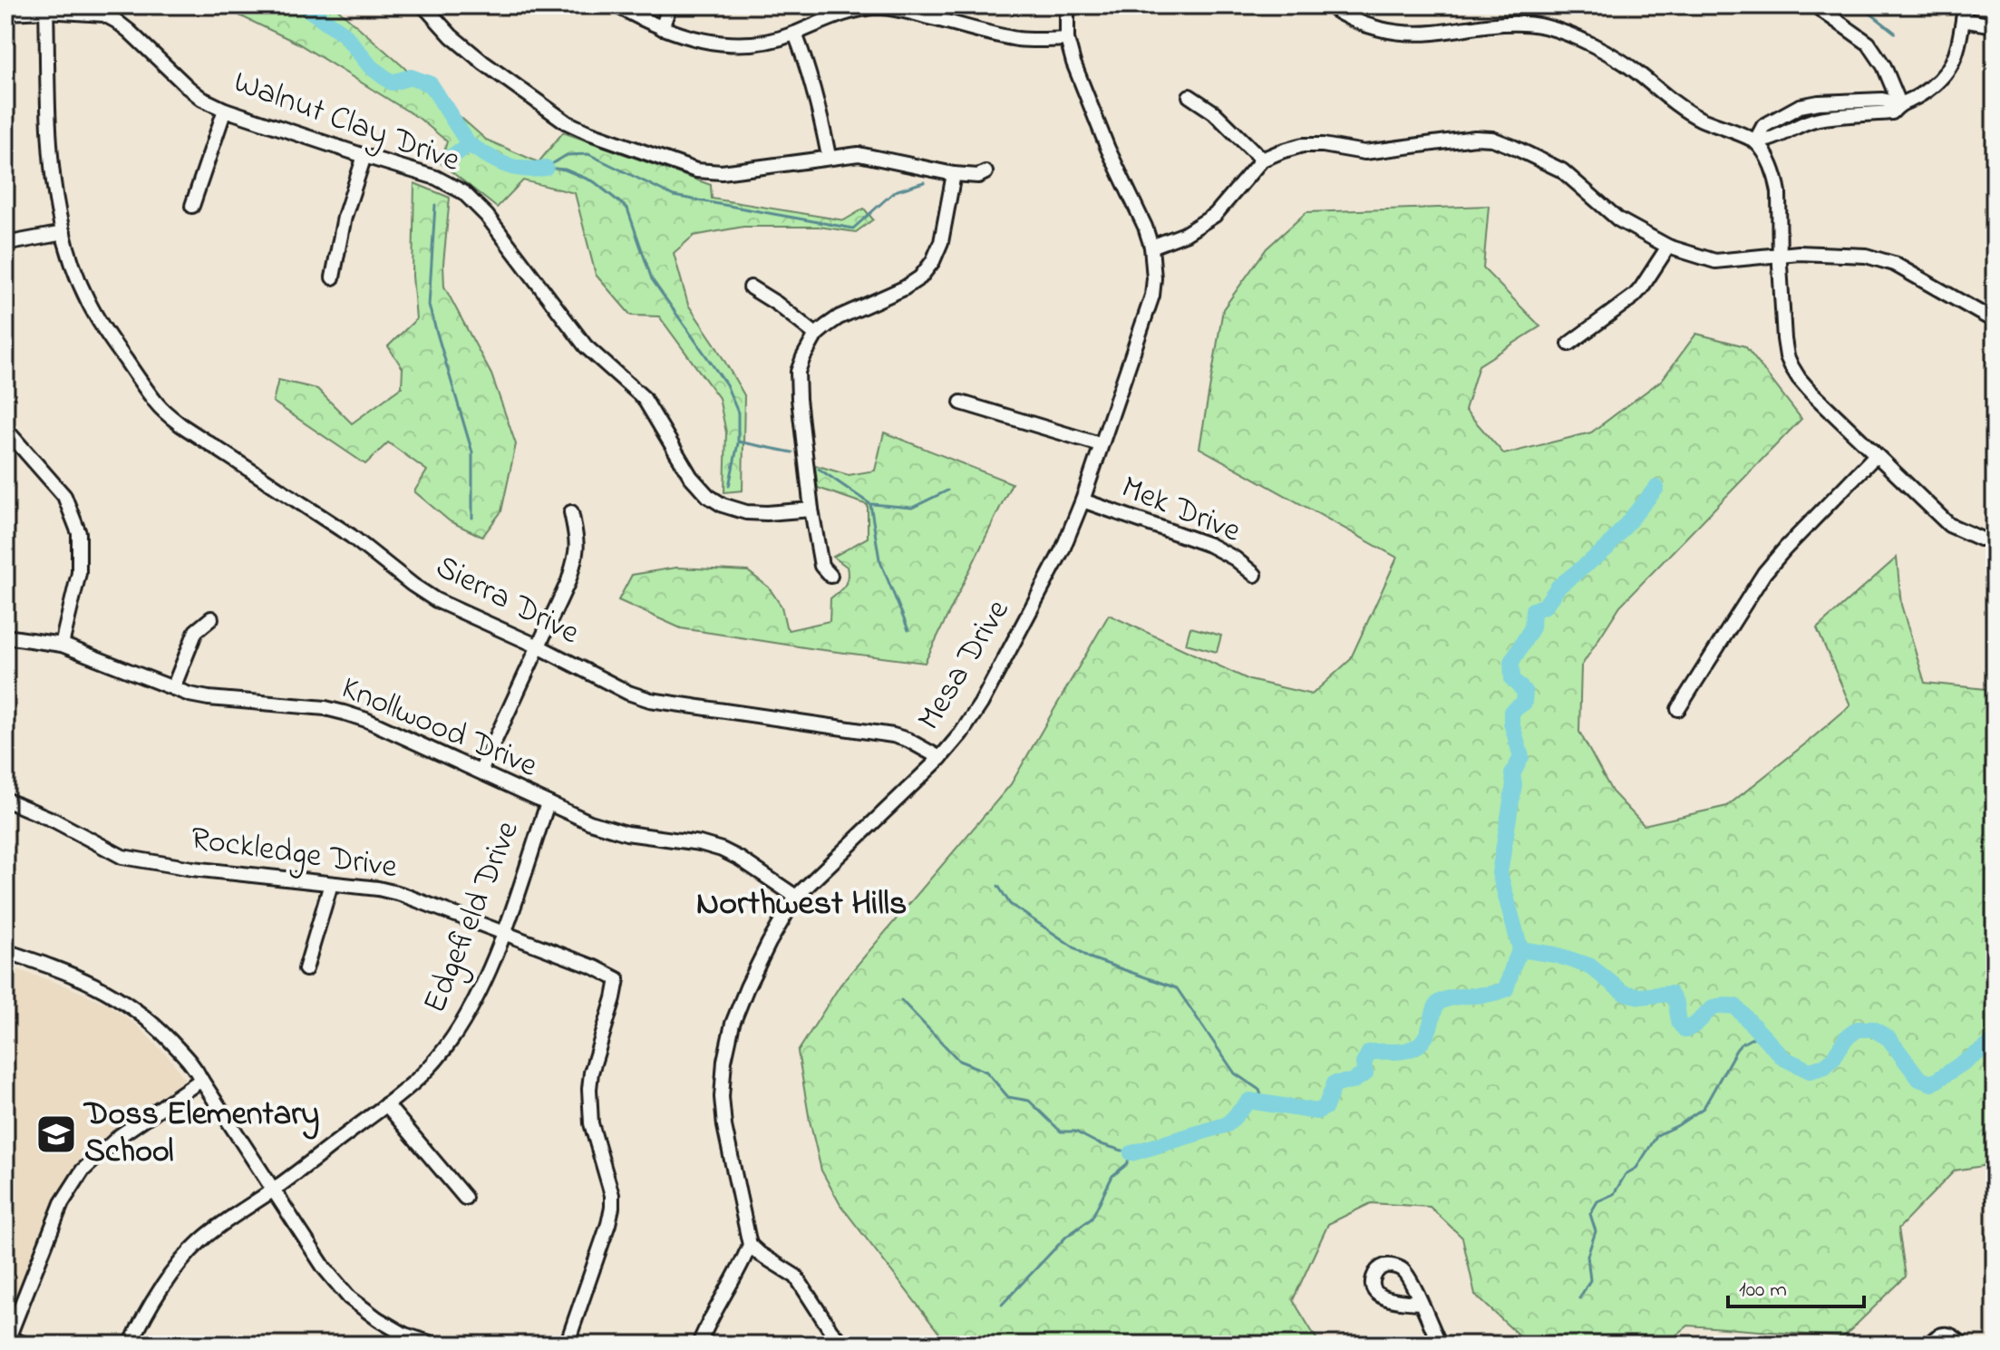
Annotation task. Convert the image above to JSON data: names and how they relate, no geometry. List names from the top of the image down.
{
  "streets": {
    "street": [
      "Walnut Clay Drive",
      "Mek Drive",
      "Sierra Drive",
      "Mesa Drive",
      "Knollwood Drive",
      "Rockledge Drive",
      "Edgefield Drive"
    ]
  },
  "crossings": [
    ["Walnut Clay Drive", "Sierra Drive"],
    ["Mek Drive", "Mesa Drive"],
    ["Sierra Drive", "Mesa Drive"],
    ["Mesa Drive", "Knollwood Drive"],
    ["Knollwood Drive", "Edgefield Drive"],
    ["Rockledge Drive", "Edgefield Drive"]
  ],
  "districts": ["Northwest Hills"],
  "places": {
    "school or university": ["Doss Elementary School"]
  },
  "scale_bar": "100 m"
}
